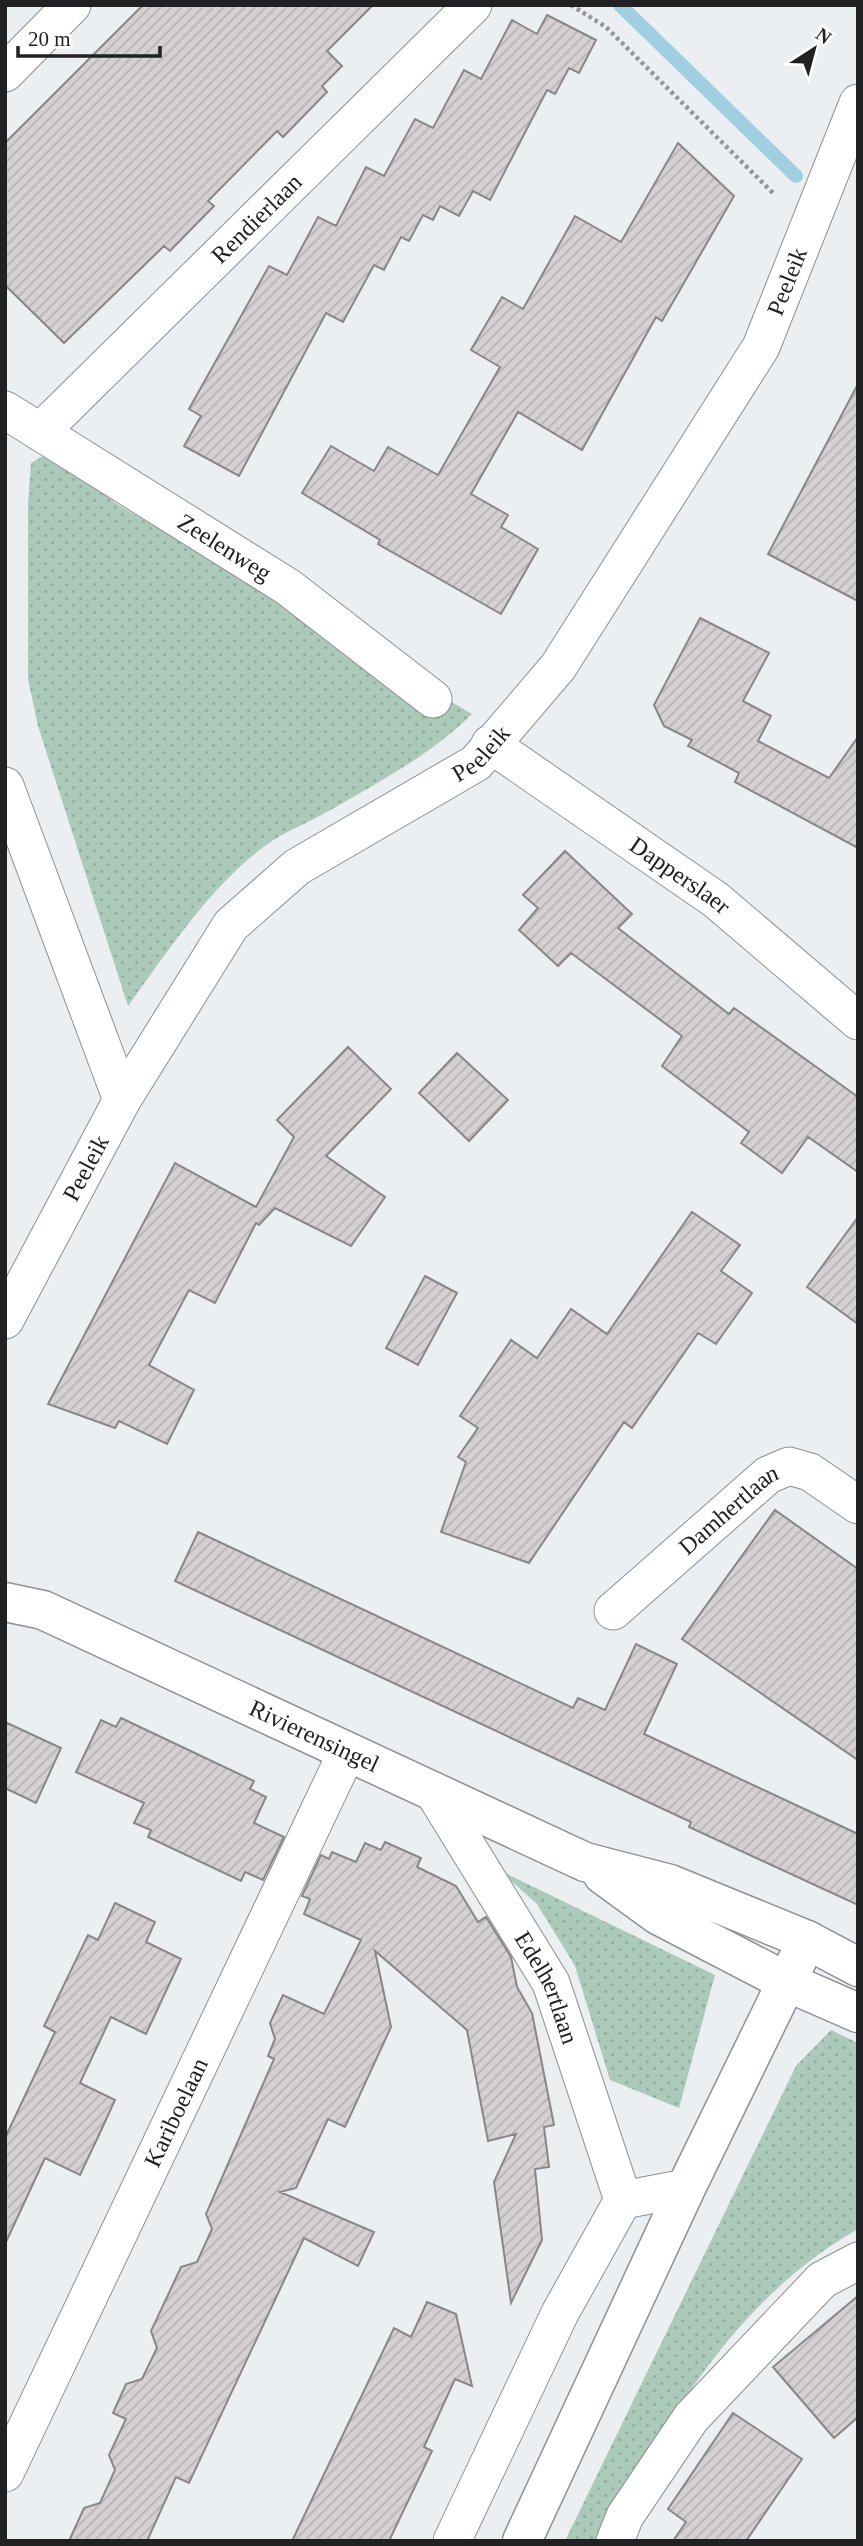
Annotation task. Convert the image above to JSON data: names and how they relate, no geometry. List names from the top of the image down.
{
  "streets": {
    "street": [
      "Rendierlaan",
      "Peeleik",
      "Zeelenweg",
      "Dapperslaer",
      "Damhertlaan",
      "Rivierensingel",
      "Edelhertlaan",
      "Kariboelaan"
    ]
  },
  "crossings": [
    ["Rendierlaan", "Zeelenweg"],
    ["Peeleik", "Dapperslaer"],
    ["Rivierensingel", "Edelhertlaan"],
    ["Rivierensingel", "Kariboelaan"]
  ],
  "scale_bar": "20 m",
  "north": "top right"
}
